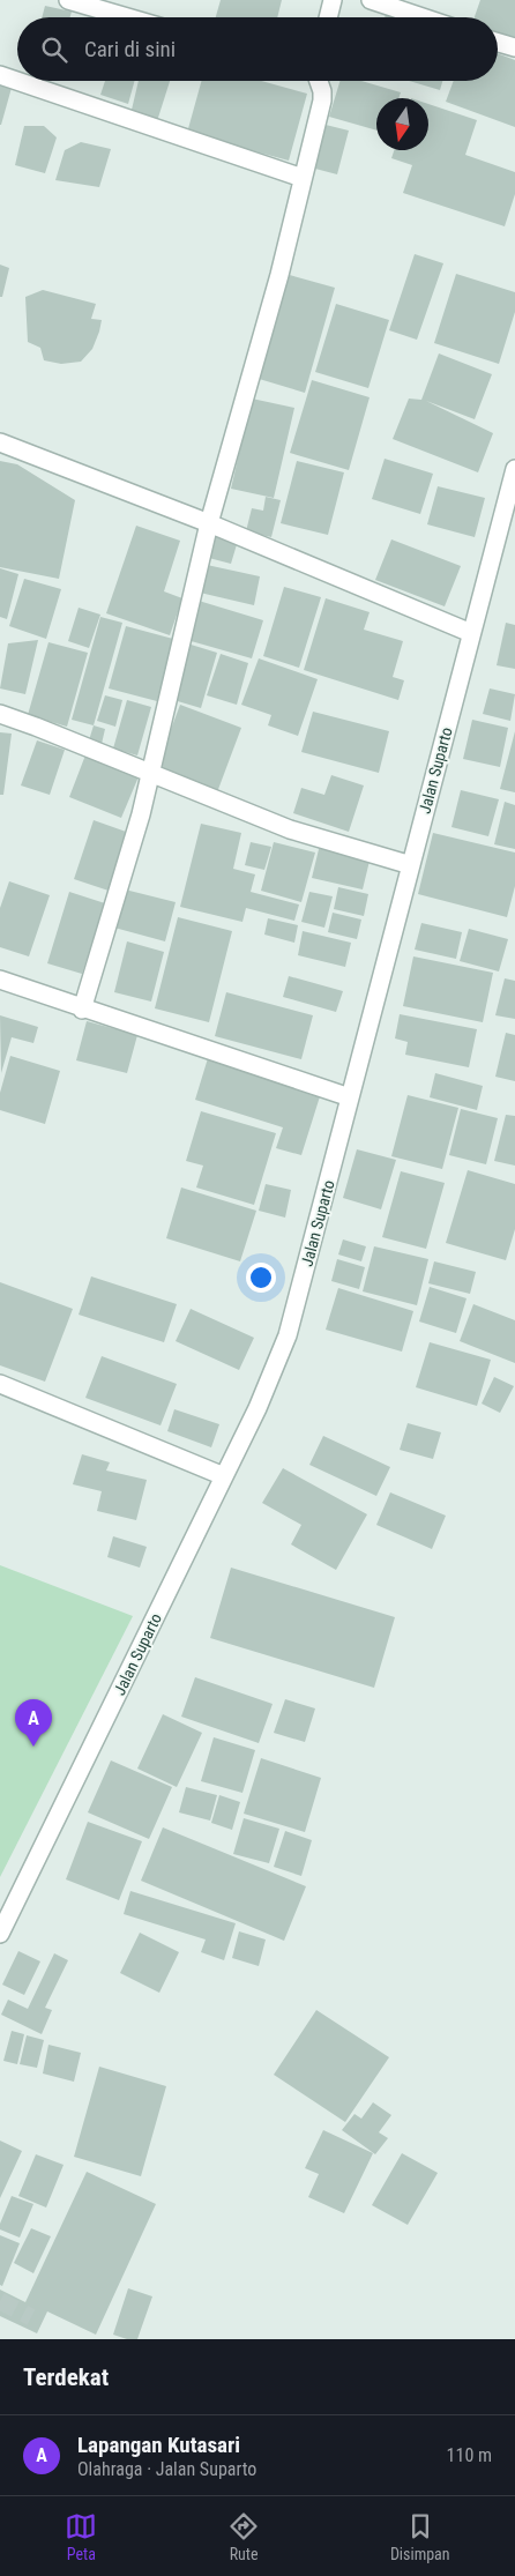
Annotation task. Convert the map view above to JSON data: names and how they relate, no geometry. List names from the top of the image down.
{
  "streets": {
    "street": ["Jalan Suparto"]
  },
  "north": "bottom",
  "page": {
    "search": "Cari di sini",
    "pins": "A",
    "heading": "Terdekat",
    "list": [
      {
        "mark": "A",
        "name": "Lapangan Kutasari",
        "note": "Olahraga · Jalan Suparto",
        "value": "110 m"
      }
    ],
    "nav": ["Peta", "Rute", "Disimpan"]
  }
}
